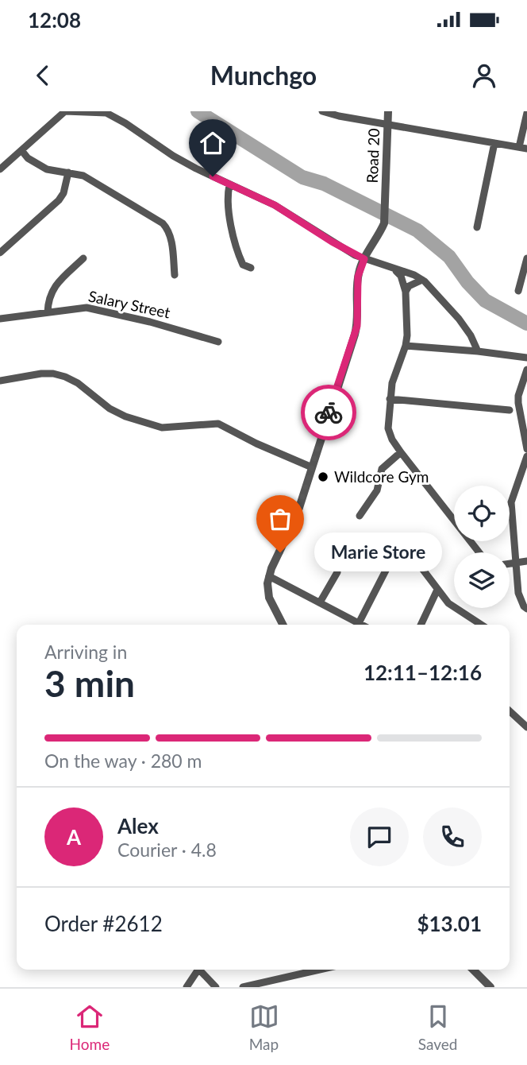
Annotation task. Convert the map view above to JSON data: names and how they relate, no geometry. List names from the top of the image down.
{
  "streets": {
    "street": ["Road 20", "Salary Street"]
  },
  "places": ["Wildcore Gym", "Marie Store"],
  "page": {
    "status": "12:08",
    "header": "Munchgo",
    "bubble": "Marie Store",
    "heading": ["3 min", "Arriving in", "12:11–12:16"],
    "panel": [
      "Alex",
      "Courier · 4.8",
      "Order #2612",
      "$13.01"
    ],
    "bar": "On the way · 280 m",
    "round": "A",
    "tabs": ["Home", "Map", "Saved"]
  }
}
